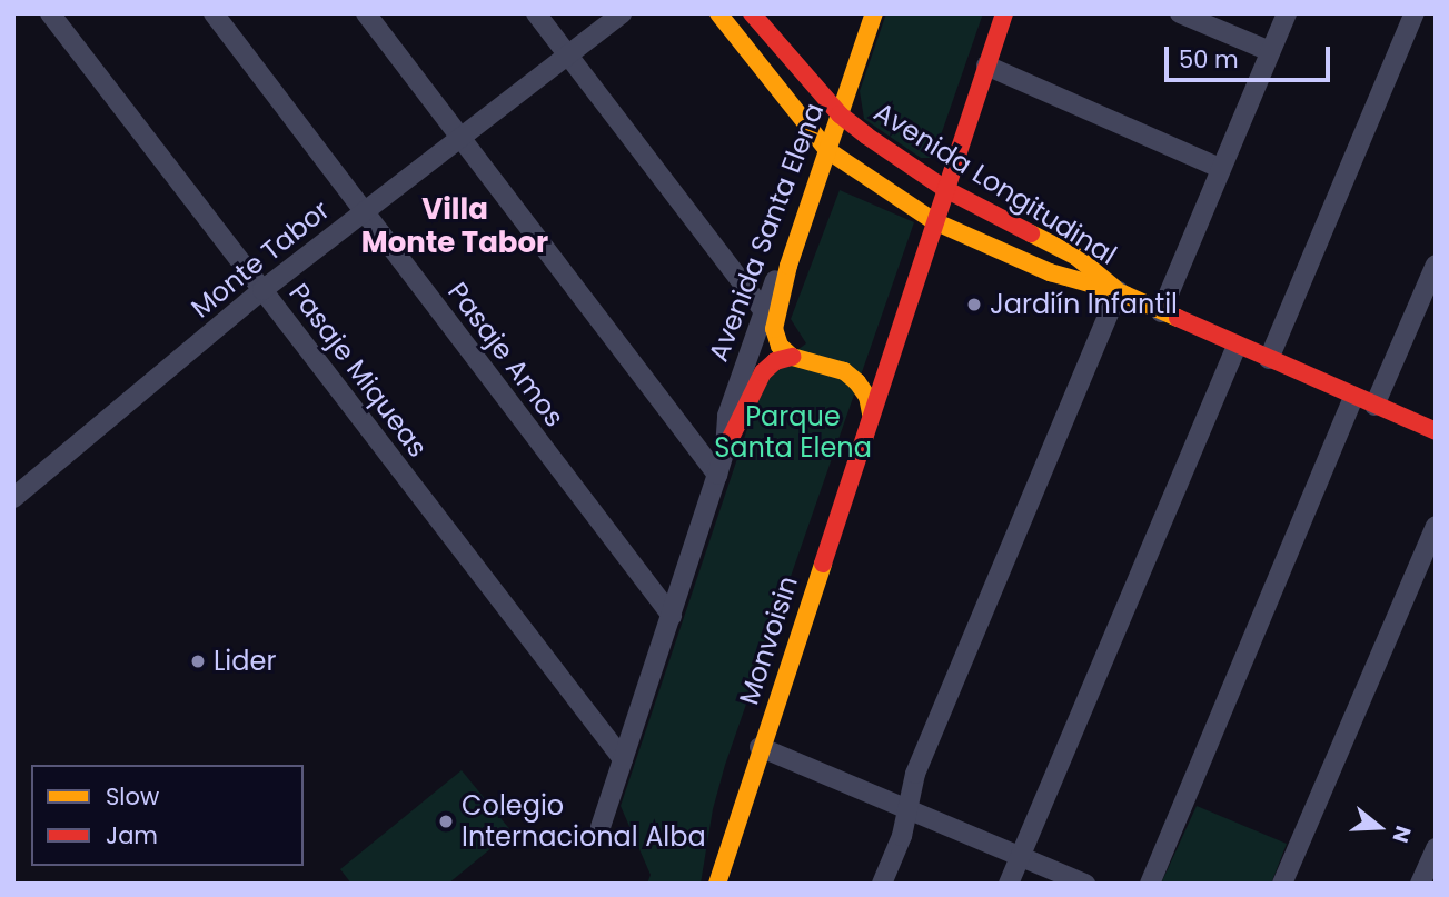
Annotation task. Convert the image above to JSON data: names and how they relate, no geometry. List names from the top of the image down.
{
  "streets": {
    "street": [
      "Avenida Longitudinal",
      "Avenida Santa Elena",
      "Monte Tabor",
      "Pasaje Amos",
      "Pasaje Miqueas",
      "Monvoisin"
    ]
  },
  "crossings": [
    ["Avenida Longitudinal", "Avenida Santa Elena"],
    ["Avenida Santa Elena", "Pasaje Amos"],
    ["Avenida Santa Elena", "Pasaje Miqueas"],
    ["Monte Tabor", "Pasaje Amos"],
    ["Monte Tabor", "Pasaje Miqueas"]
  ],
  "districts": ["Villa Monte Tabor"],
  "parks": ["Parque Santa Elena"],
  "places": ["Jardiín Infantil", "Lider", "Colegio Internacional Alba"],
  "legend": ["Slow", "Jam"],
  "scale_bar": "50 m",
  "north": "right"
}
